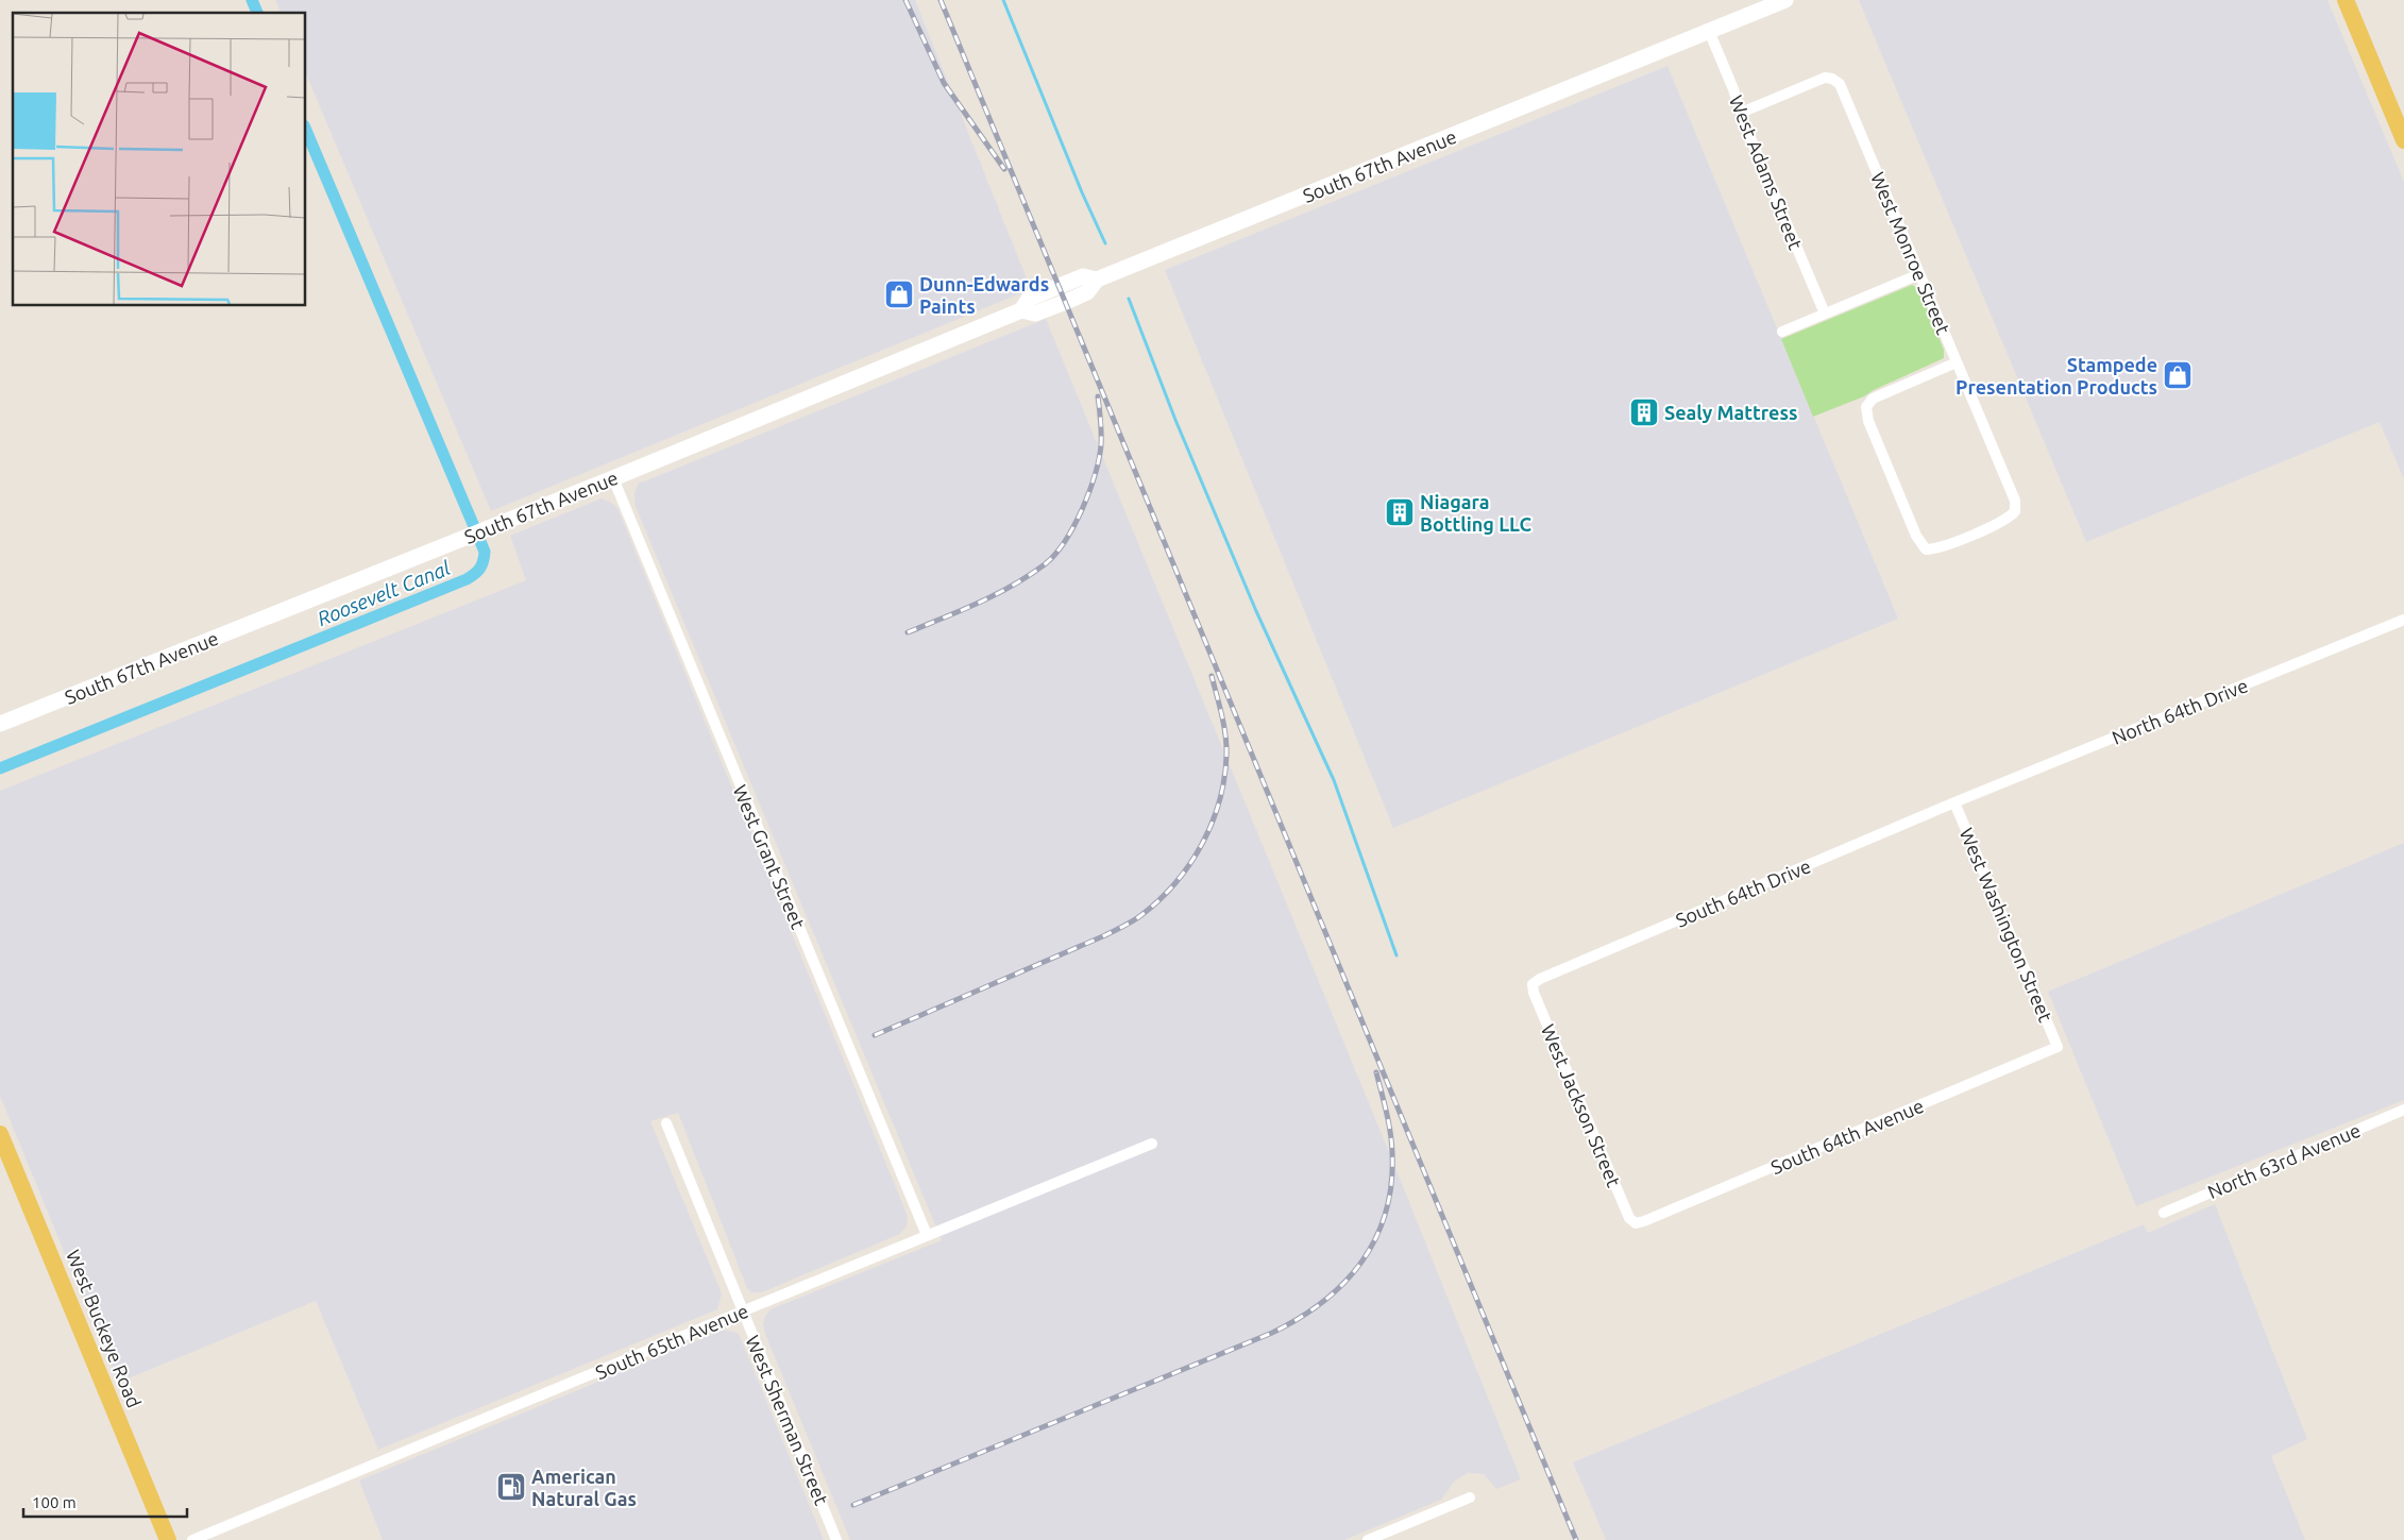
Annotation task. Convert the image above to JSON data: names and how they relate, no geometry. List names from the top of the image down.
{
  "streets": {
    "main road": ["South 67th Avenue", "West Buckeye Road"],
    "street": [
      "West Adams Street",
      "West Monroe Street",
      "North 64th Drive",
      "West Grant Street",
      "South 64th Drive",
      "West Washington Street",
      "West Jackson Street",
      "South 64th Avenue",
      "North 63rd Avenue",
      "South 65th Avenue",
      "West Sherman Street"
    ]
  },
  "crossings": [
    ["South 67th Avenue", "West Adams Street"],
    ["South 67th Avenue", "West Grant Street"],
    ["West Adams Street", "West Monroe Street"],
    ["North 64th Drive", "South 64th Drive"],
    ["North 64th Drive", "West Washington Street"],
    ["West Grant Street", "South 65th Avenue"],
    ["South 64th Drive", "West Washington Street"],
    ["South 64th Drive", "West Jackson Street"],
    ["West Washington Street", "South 64th Avenue"],
    ["West Jackson Street", "South 64th Avenue"],
    ["South 65th Avenue", "West Sherman Street"]
  ],
  "water": ["Roosevelt Canal"],
  "places": {
    "shop": ["Dunn-Edwards Paints", "Stampede Presentation Products"],
    "building": ["Sealy Mattress", "Niagara Bottling LLC"],
    "fuel station": ["American Natural Gas"]
  },
  "scale_bar": "100 m"
}
